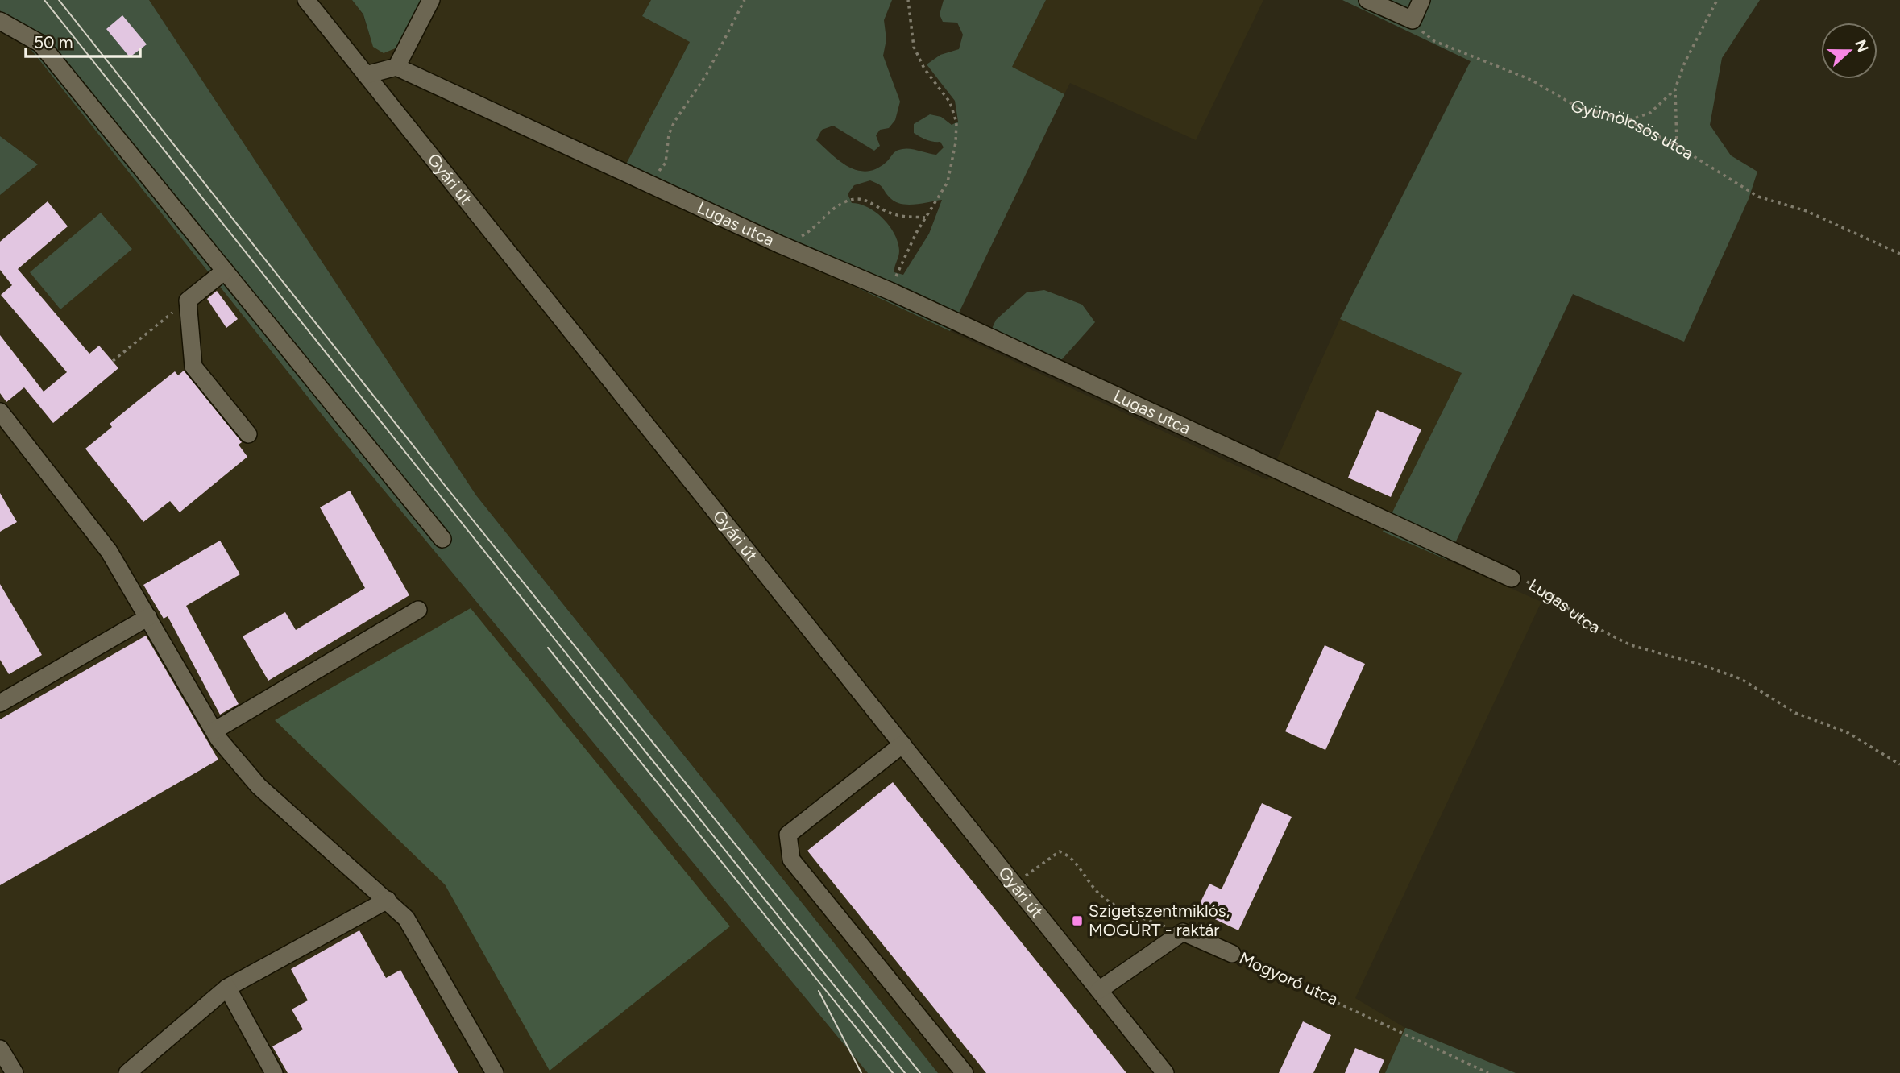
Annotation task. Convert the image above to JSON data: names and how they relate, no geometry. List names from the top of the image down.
{
  "streets": {
    "street": ["Gyári út", "Lugas utca", "Mogyoró utca"],
    "path": ["Gyümölcsös utca"]
  },
  "places": {
    "transit": ["Szigetszentmiklós, MOGÜRT - raktár"]
  },
  "scale_bar": "50 m",
  "north": "right"
}
